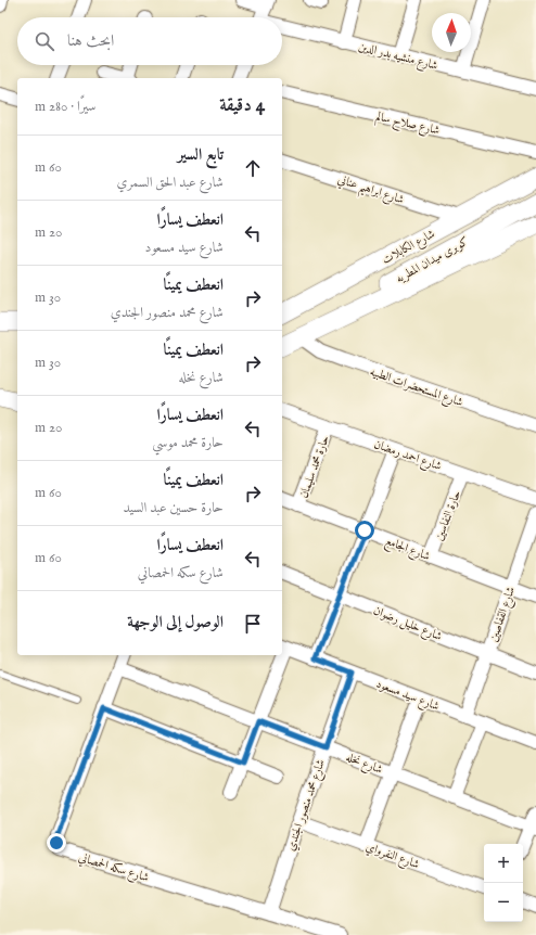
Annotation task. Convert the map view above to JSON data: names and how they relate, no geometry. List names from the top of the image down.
{
  "streets": {
    "main road": ["شارع الكابلات", "كوبرى ميدان المطريه"],
    "street": [
      "شارع منشيه بدر الدين",
      "شارع صلاح سالم",
      "شارع ابراهيم عناني",
      "شارع المستحضرات الطبيه",
      "شارع احمد رمضان",
      "حارة محمد سليمان",
      "حارة النفاسين",
      "شارع الجامع",
      "شارع القفاصين",
      "شارع خليل رضوان",
      "شارع سيد مسعود",
      "شارع نخله",
      "شارع محمد منصور الجندي",
      "شارع النفرواي",
      "شارع سكه الحمصاني"
    ]
  },
  "crossings": [
    ["شارع ابراهيم عناني", "شارع الكابلات"],
    ["شارع احمد رمضان", "حارة محمد سليمان"],
    ["شارع احمد رمضان", "حارة النفاسين"],
    ["حارة محمد سليمان", "شارع الجامع"],
    ["حارة النفاسين", "شارع الجامع"],
    ["شارع الجامع", "شارع القفاصين"],
    ["شارع القفاصين", "شارع خليل رضوان"],
    ["شارع القفاصين", "شارع سيد مسعود"],
    ["شارع سيد مسعود", "شارع محمد منصور الجندي"],
    ["شارع نخله", "شارع محمد منصور الجندي"],
    ["شارع نخله", "شارع سكه الحمصاني"],
    ["شارع محمد منصور الجندي", "شارع النفرواي"],
    ["شارع محمد منصور الجندي", "شارع سكه الحمصاني"]
  ],
  "north": "top",
  "page": {
    "search": "ابحث هنا",
    "heading": ["4 دقيقة", "سيرًا · 280 m"],
    "list": [
      ["تابع السير", "شارع عبد الحق السمري", "60 m"],
      ["انعطف يسارًا", "شارع سيد مسعود", "20 m"],
      ["انعطف يمينًا", "شارع محمد منصور الجندي", "30 m"],
      ["انعطف يمينًا", "شارع نخله", "30 m"],
      ["انعطف يسارًا", "حارة محمد موسي", "20 m"],
      ["انعطف يمينًا", "حارة حسين عبد السيد", "60 m"],
      ["انعطف يسارًا", "شارع سكه الحمصاني", "60 m"],
      "الوصول إلى الوجهة"
    ],
    "map_buttons": ["+", "−"]
  }
}
